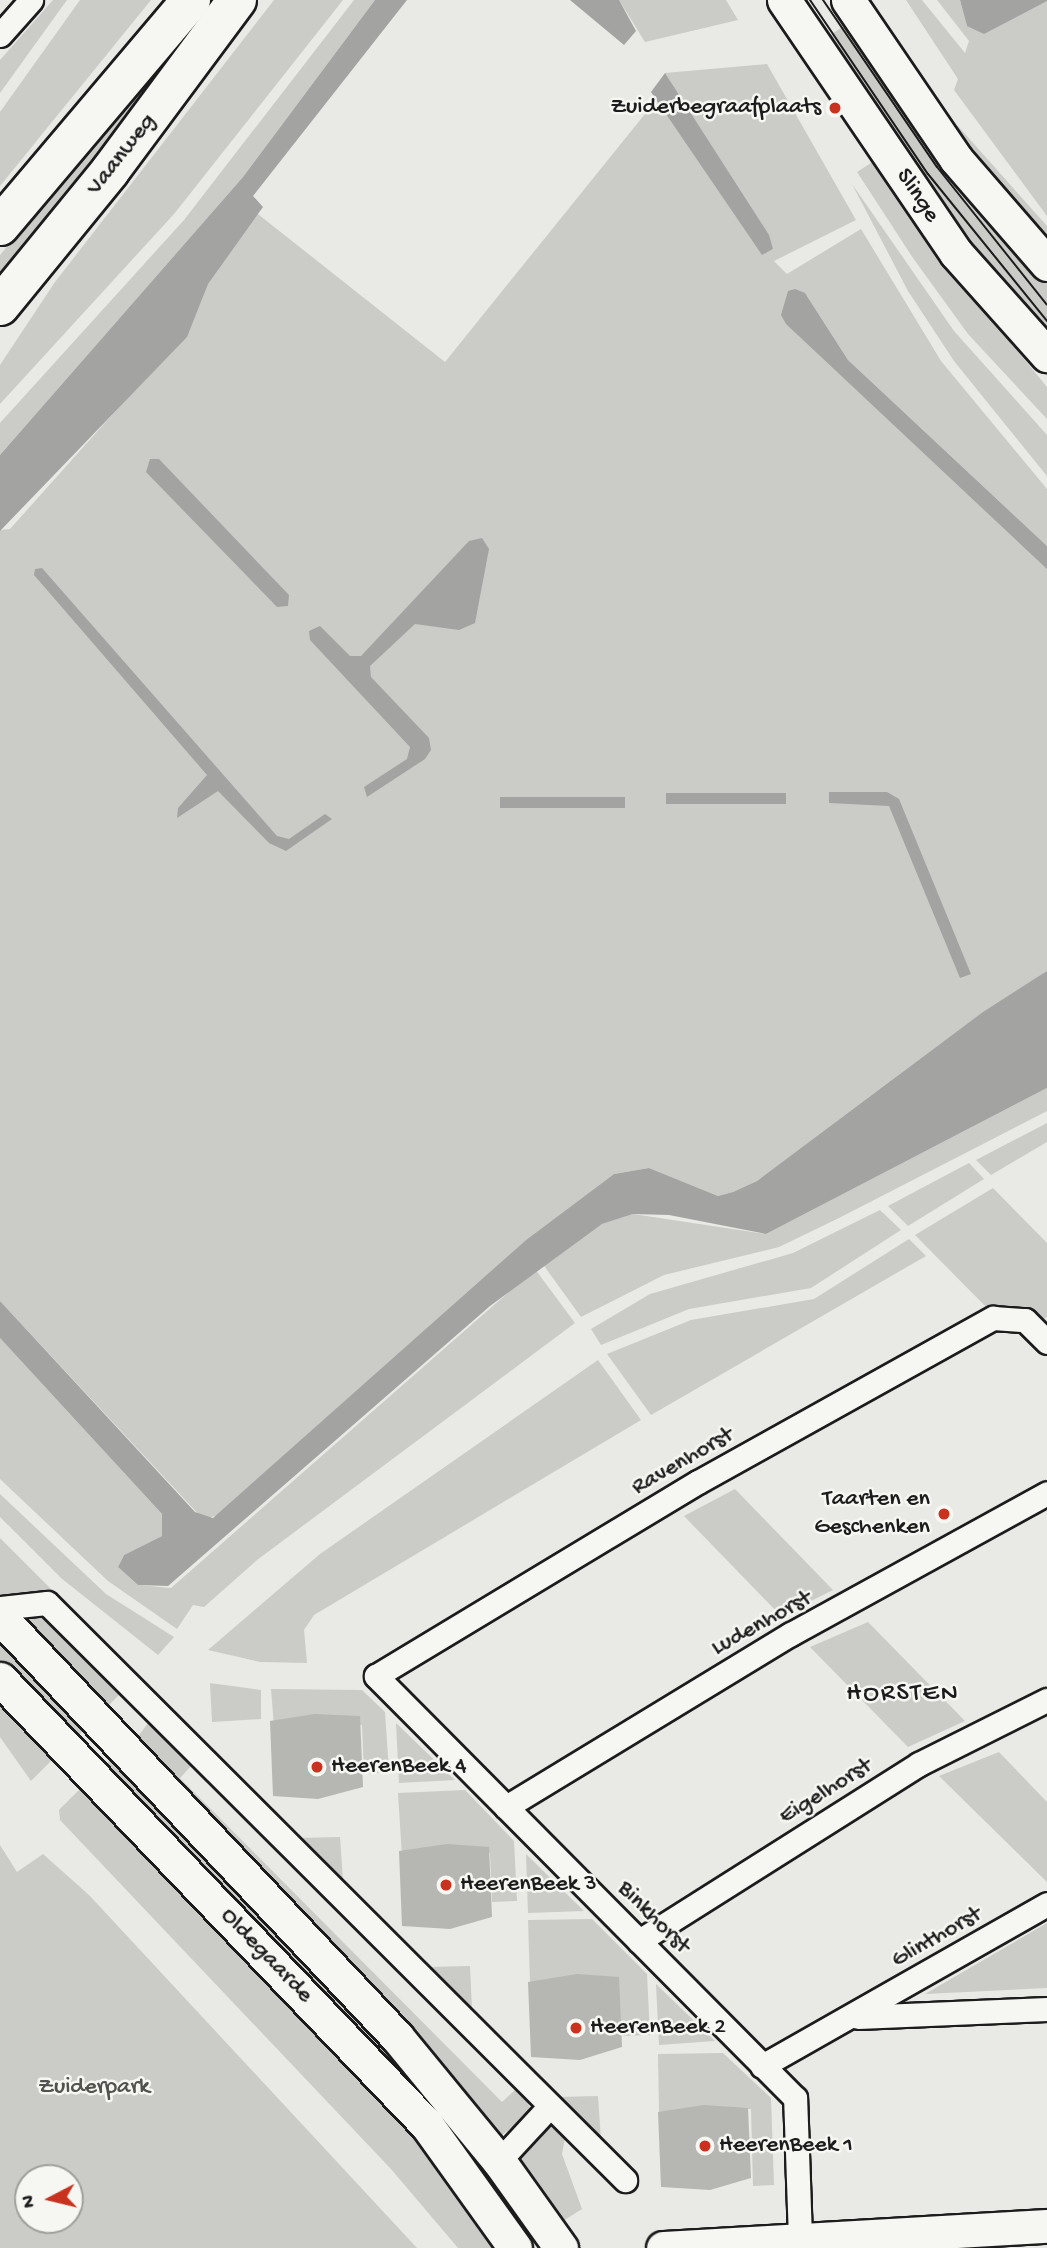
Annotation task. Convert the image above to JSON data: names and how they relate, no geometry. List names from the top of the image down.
{
  "streets": {
    "highway": ["Vaanweg"],
    "main road": ["Slinge", "Oldegaarde"],
    "street": [
      "Ravenhorst",
      "Ludenhorst",
      "Eigelhorst",
      "Binkhorst",
      "Glinthorst"
    ]
  },
  "crossings": [
    ["Ravenhorst", "Binkhorst"],
    ["Ludenhorst", "Binkhorst"],
    ["Eigelhorst", "Binkhorst"],
    ["Binkhorst", "Glinthorst"]
  ],
  "districts": ["HORSTEN"],
  "parks": ["Zuiderpark"],
  "places": [
    "Zuiderbegraafplaats",
    "Taarten en Geschenken",
    "HeerenBeek 4",
    "HeerenBeek 3",
    "HeerenBeek 2",
    "HeerenBeek 1"
  ],
  "north": "left"
}
